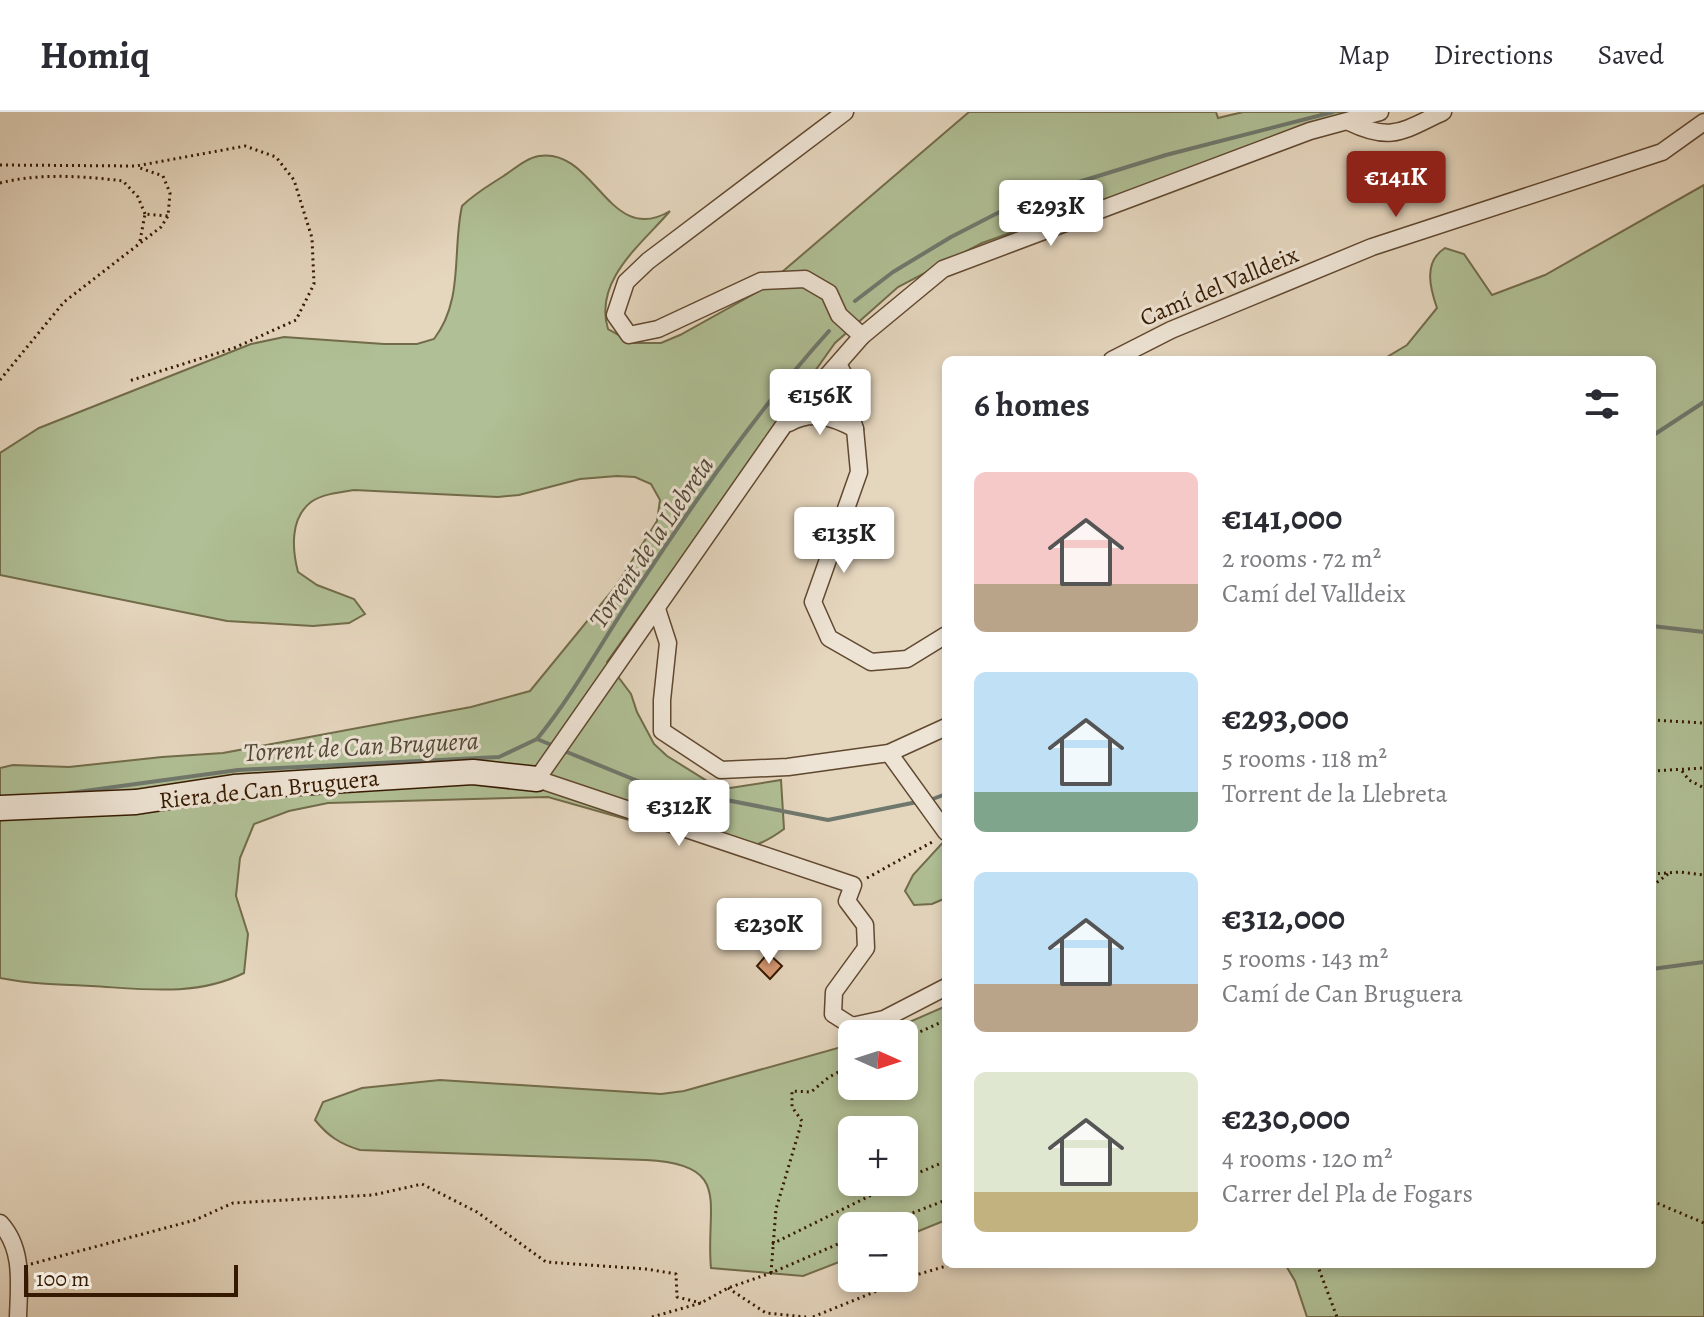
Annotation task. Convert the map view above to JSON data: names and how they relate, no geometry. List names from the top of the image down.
{
  "streets": {
    "street": ["Camí del Valldeix", "Riera de Can Bruguera"]
  },
  "water": ["Torrent de la Llebreta", "Torrent de Can Bruguera"],
  "scale_bar": "100 m",
  "north": "right",
  "page": {
    "header": "Homiq",
    "nav": ["Map", "Directions", "Saved"],
    "price": [
      "€141K",
      "€293K",
      "€156K",
      "€135K",
      "€312K",
      "€230K"
    ],
    "heading": "6 homes",
    "list": [
      {
        "name": "€141,000",
        "note": "2 rooms · 72 m² · Camí del Valldeix"
      },
      {
        "name": "€293,000",
        "note": "5 rooms · 118 m² · Torrent de la Llebreta"
      },
      {
        "name": "€312,000",
        "note": "5 rooms · 143 m² · Camí de Can Bruguera"
      },
      {
        "name": "€230,000",
        "note": "4 rooms · 120 m² · Carrer del Pla de Fogars"
      }
    ],
    "map_buttons": ["+", "−"],
    "scale": "100 m"
  }
}
